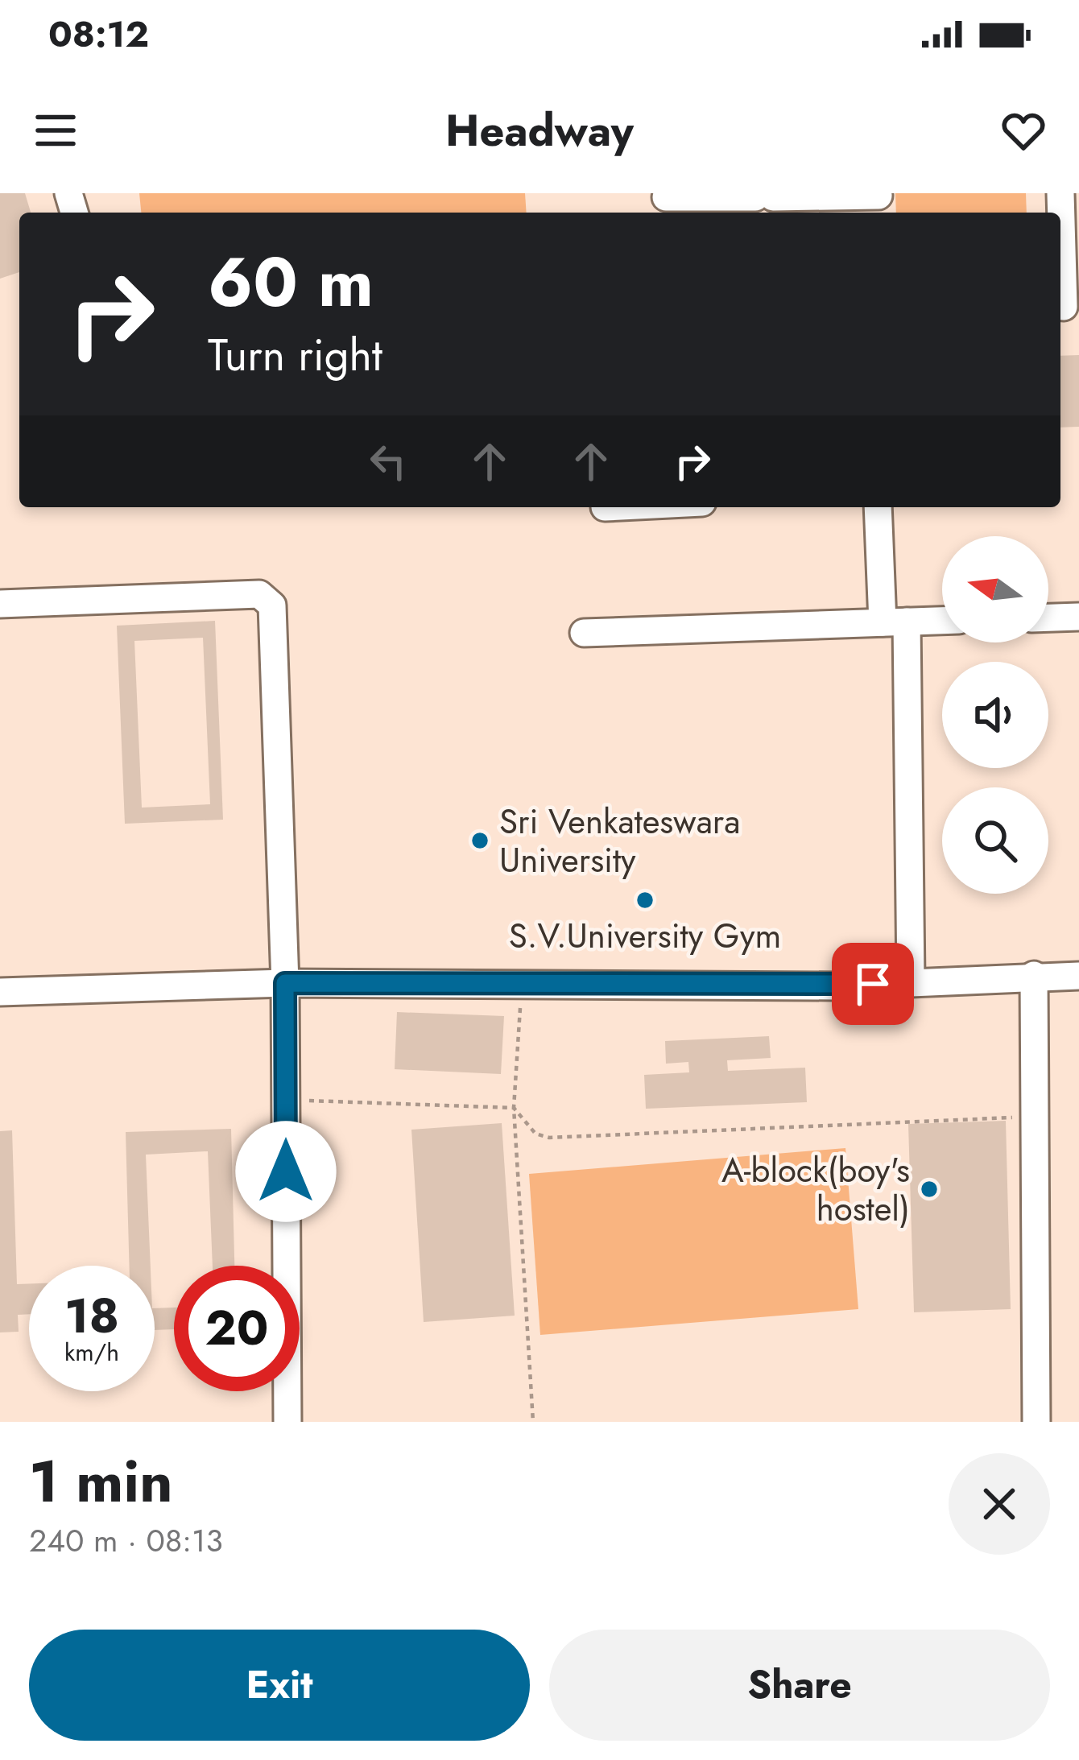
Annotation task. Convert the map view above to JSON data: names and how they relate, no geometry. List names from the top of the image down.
{
  "places": ["Sri Venkateswara University", "S.V.University Gym", "A-block(boy's hostel)"],
  "north": "left",
  "page": {
    "status": "08:12",
    "header": "Headway",
    "turn": ["60 m", "Turn right"],
    "speed": "18 km/h",
    "limit": "20",
    "heading": ["1 min", "240 m · 08:13"],
    "buttons": ["Exit", "Share"]
  }
}
